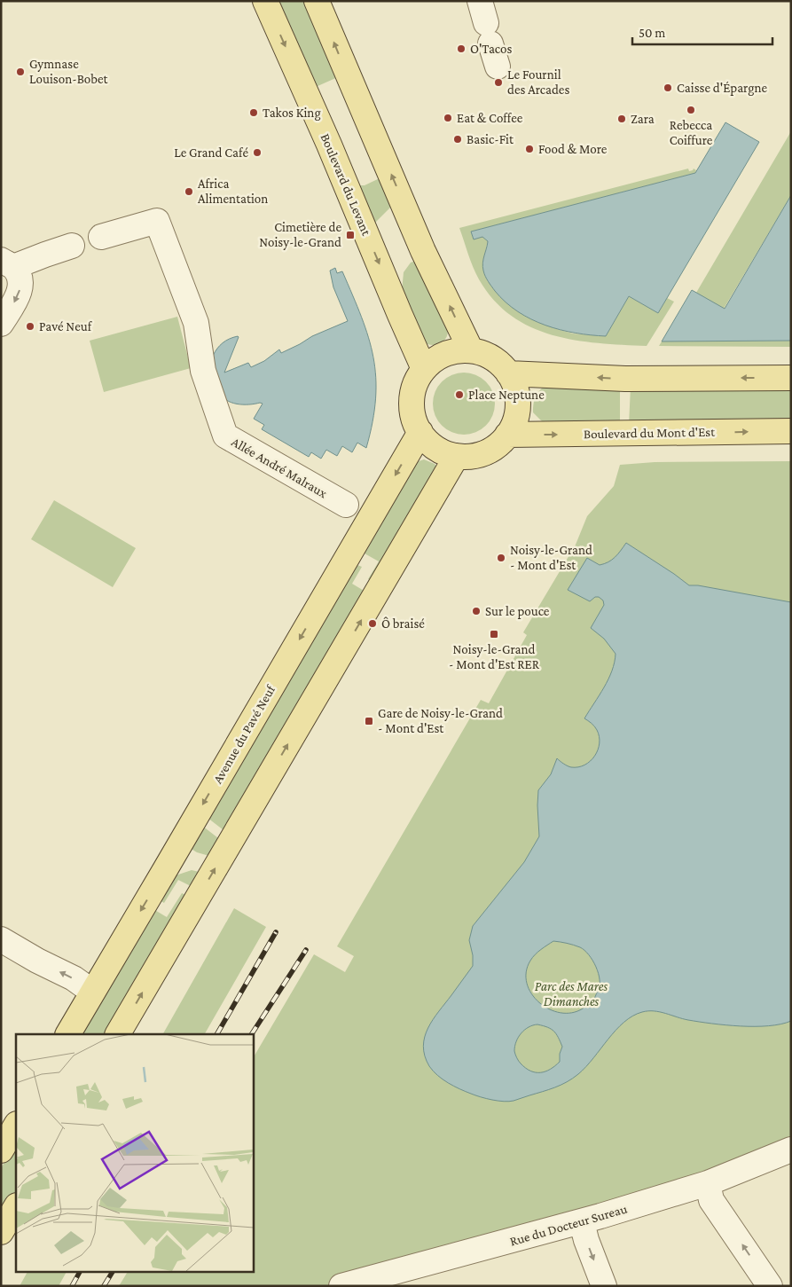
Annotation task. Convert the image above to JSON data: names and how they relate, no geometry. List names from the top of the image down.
{
  "streets": {
    "main road": ["Boulevard du Levant", "Boulevard du Mont d'Est", "Avenue du Pavé Neuf"],
    "street": ["Allée André Malraux", "Rue du Docteur Sureau"]
  },
  "crossings": [
    ["Boulevard du Levant", "Boulevard du Mont d'Est"],
    ["Boulevard du Levant", "Avenue du Pavé Neuf"],
    ["Boulevard du Mont d'Est", "Avenue du Pavé Neuf"]
  ],
  "parks": ["Parc des Mares Dimanches"],
  "places": {
    "other": [
      "O'Tacos",
      "Gymnase Louison-Bobet",
      "Le Fournil des Arcades",
      "Caisse d'Épargne",
      "Rebecca Coiffure",
      "Takos King",
      "Eat & Coffee",
      "Zara",
      "Basic-Fit",
      "Food & More",
      "Le Grand Café",
      "Africa Alimentation",
      "Pavé Neuf",
      "Place Neptune",
      "Noisy-le-Grand - Mont d'Est",
      "Sur le pouce",
      "Ô braisé"
    ],
    "transit": ["Cimetière de Noisy-le-Grand", "Noisy-le-Grand - Mont d'Est RER", "Gare de Noisy-le-Grand - Mont d'Est"]
  },
  "scale_bar": "50 m"
}
